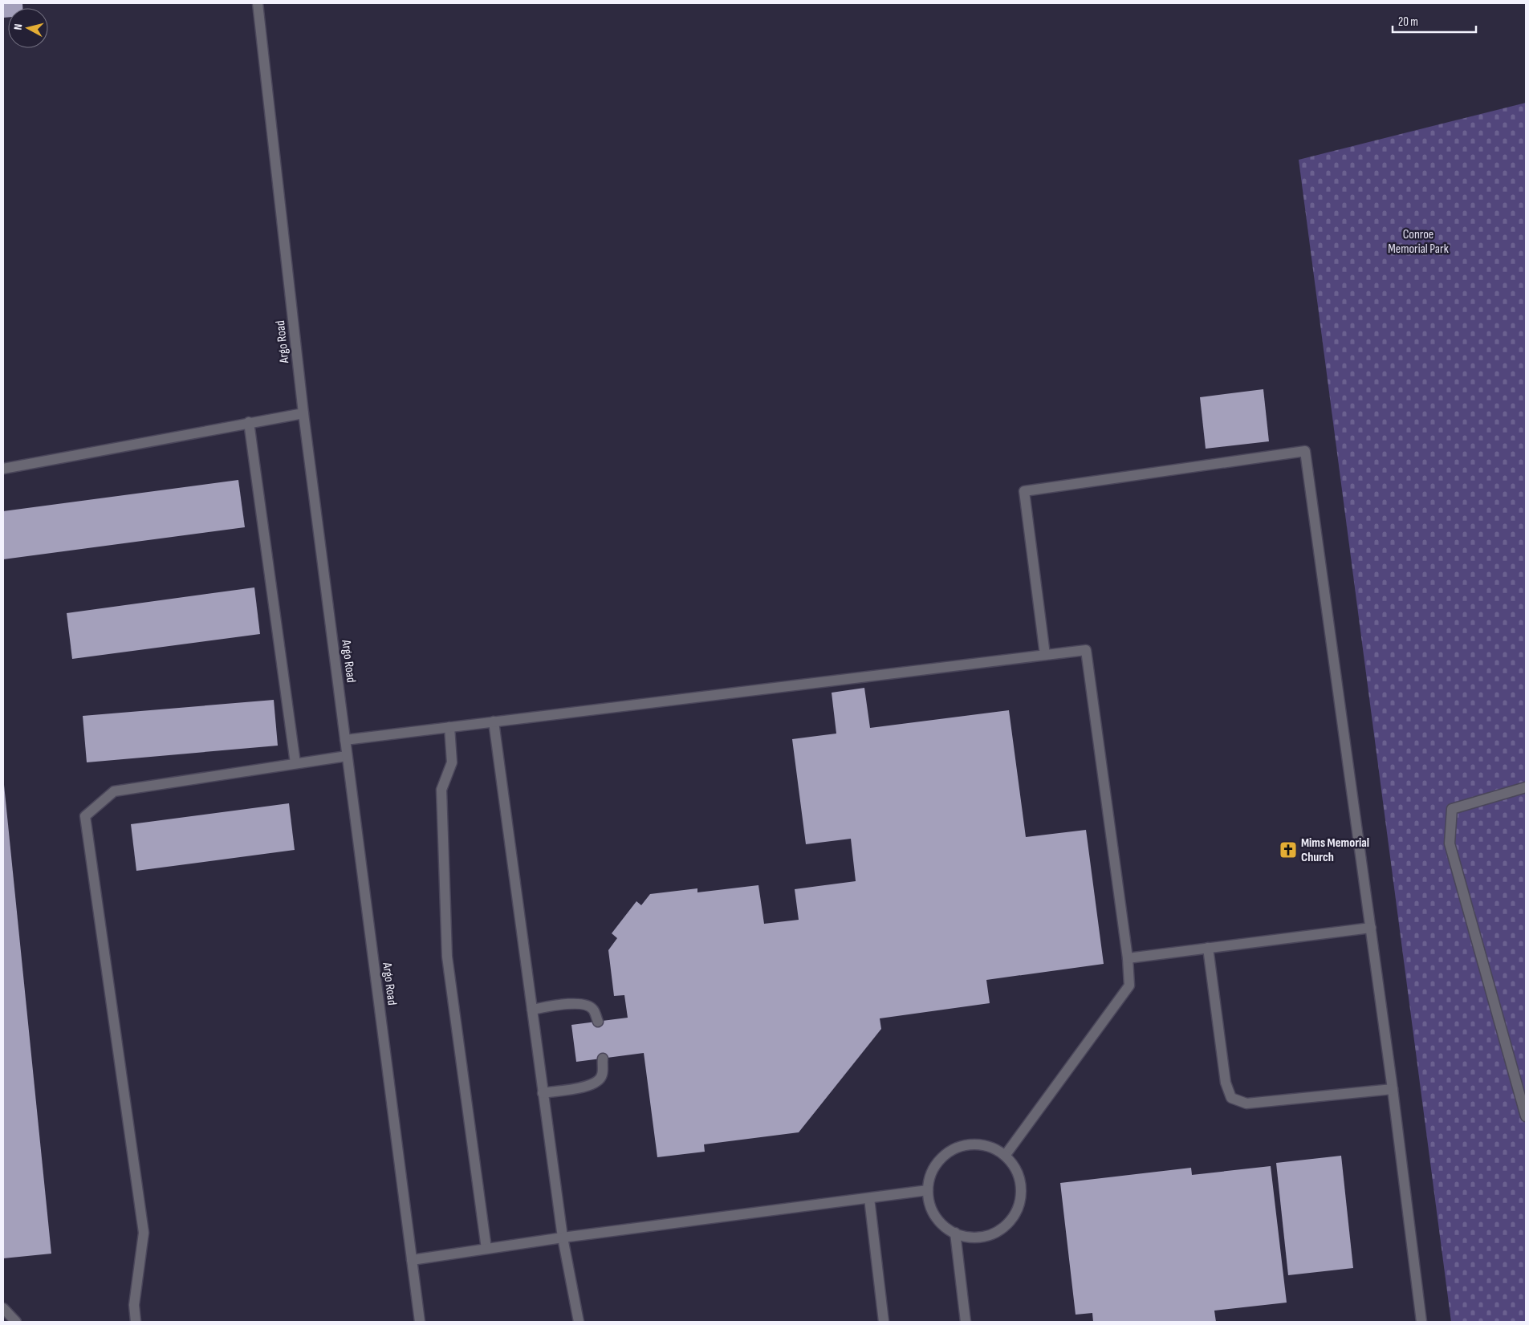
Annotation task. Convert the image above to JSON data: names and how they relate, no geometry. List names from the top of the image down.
{
  "streets": {
    "street": ["Argo Road"]
  },
  "parks": ["Conroe Memorial Park"],
  "places": {
    "church": ["Mims Memorial Church"]
  },
  "scale_bar": "20 m",
  "north": "left"
}
